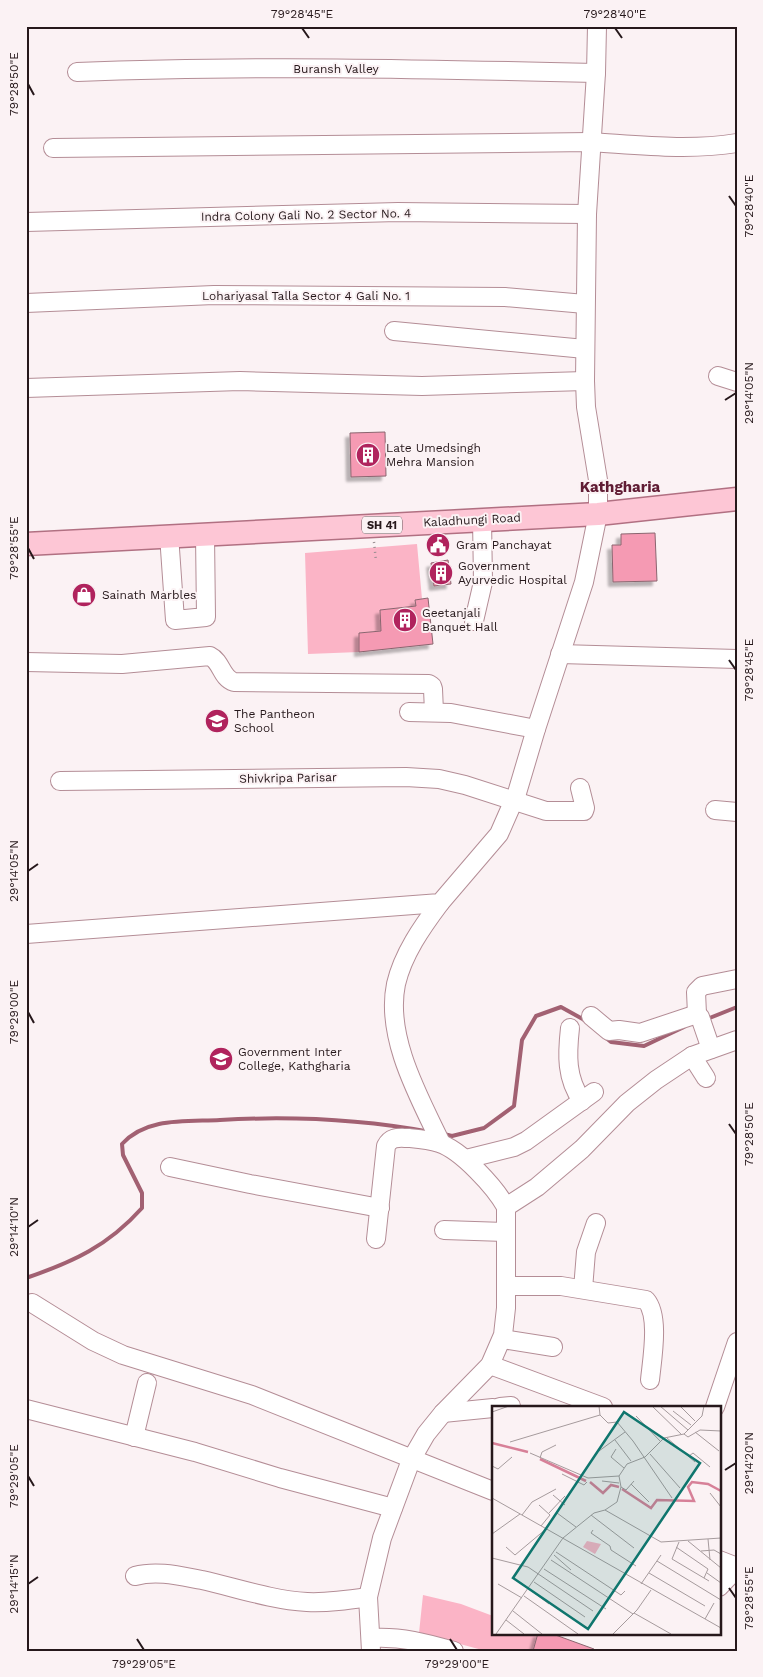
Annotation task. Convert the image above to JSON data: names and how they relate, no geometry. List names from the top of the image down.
{
  "streets": {
    "main road": ["Kaladhungi Road", "SH 41"],
    "street": [
      "Buransh Valley",
      "Indra Colony Gali No. 2 Sector No. 4",
      "Lohariyasal Talla Sector 4 Gali No. 1",
      "Shivkripa Parisar"
    ]
  },
  "districts": ["Kathgharia"],
  "places": {
    "building": ["Late Umedsingh Mehra Mansion", "Government Ayurvedic Hospital", "Geetanjali Banquet Hall"],
    "public building": ["Gram Panchayat"],
    "shop": ["Sainath Marbles"],
    "school or university": ["The Pantheon School", "Government Inter College, Kathgharia"]
  },
  "coordinates": [
    "79°28'45\"E",
    "79°28'40\"E",
    "79°28'50\"E",
    "29°14'05\"N",
    "79°28'55\"E",
    "79°29'00\"E",
    "29°14'10\"N",
    "29°14'20\"N",
    "79°29'05\"E",
    "29°14'15\"N"
  ]
}
